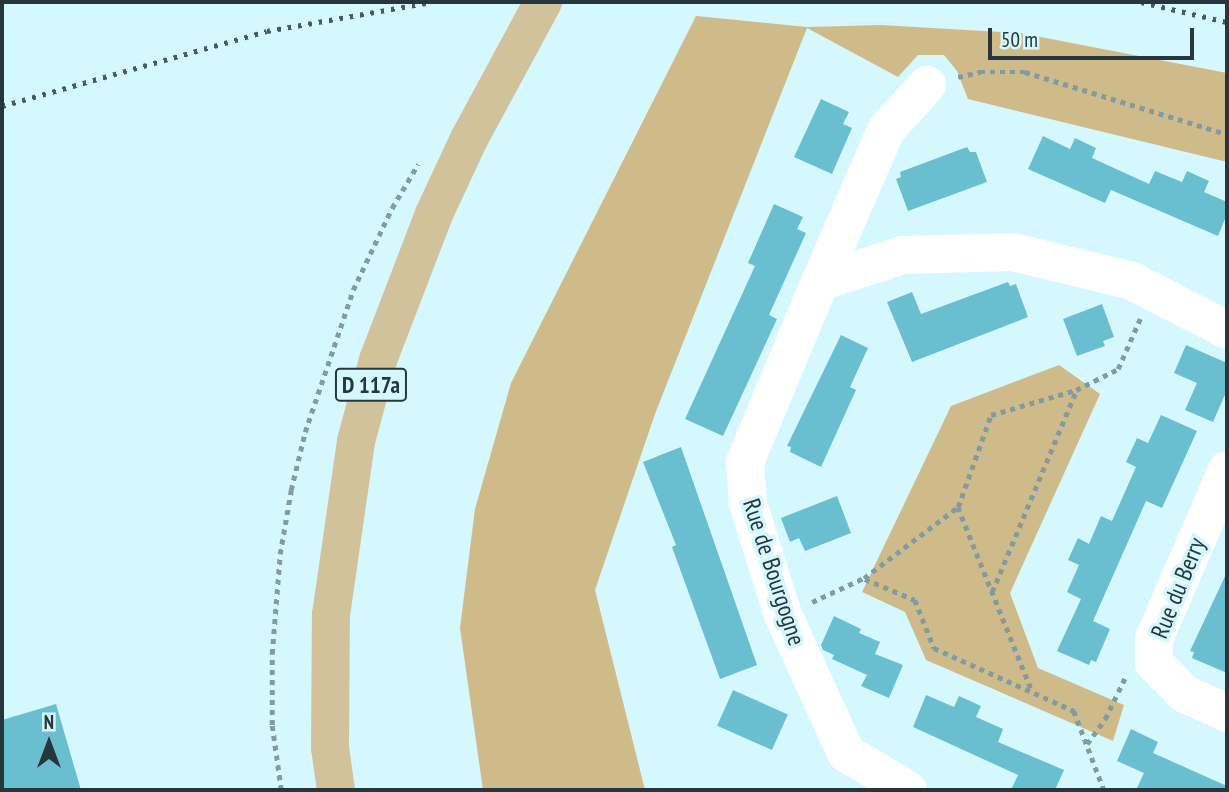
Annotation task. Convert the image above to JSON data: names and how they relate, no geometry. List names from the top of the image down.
{
  "streets": {
    "main road": ["D 117a"],
    "street": ["Rue de Bourgogne", "Rue du Berry"]
  },
  "scale_bar": "50 m",
  "north": "top"
}
